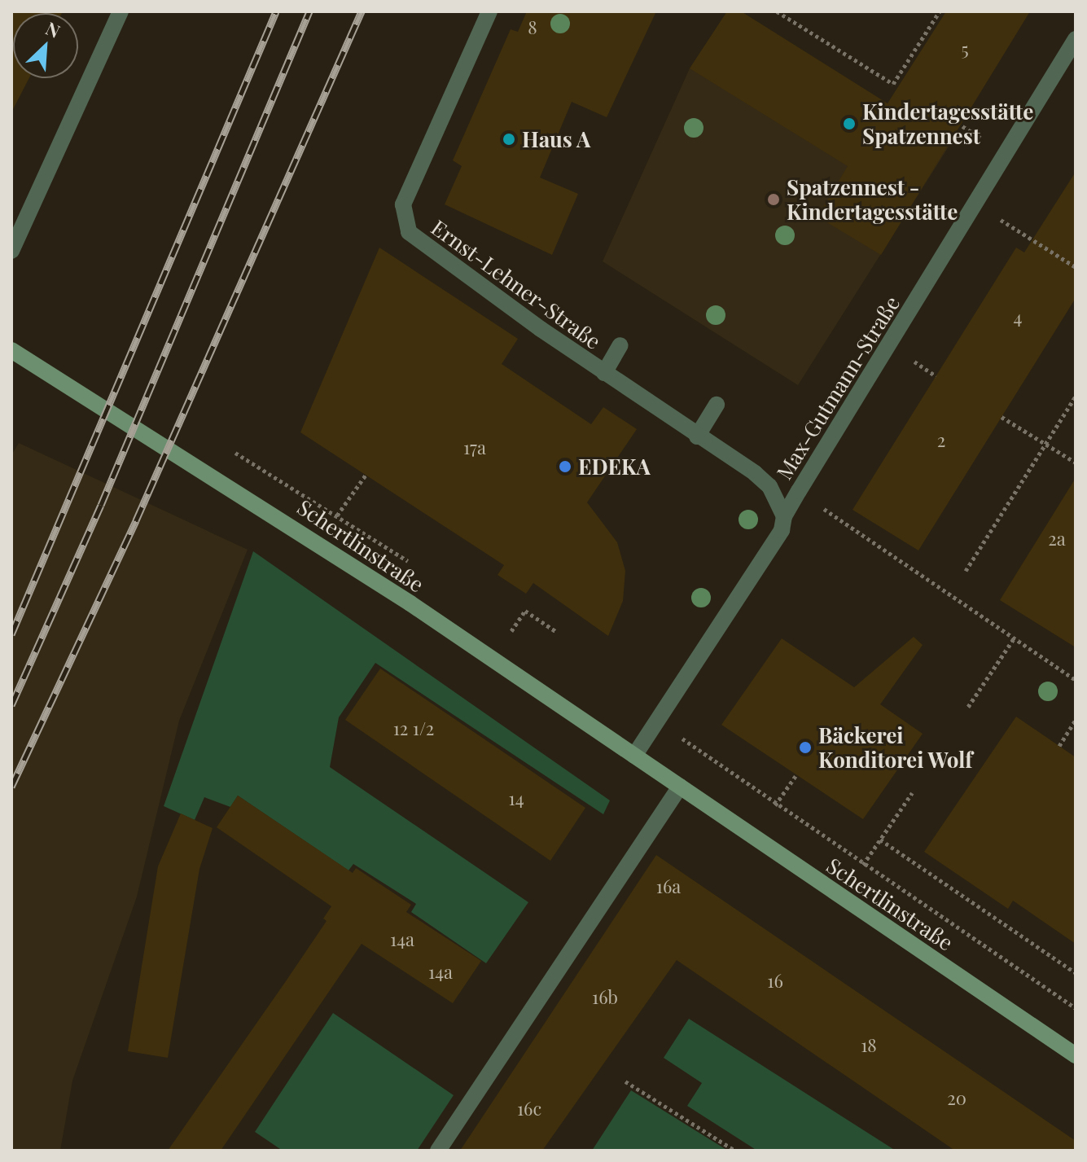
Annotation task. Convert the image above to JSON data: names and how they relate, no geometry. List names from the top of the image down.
{
  "streets": {
    "street": ["Ernst-Lehner-Straße", "Max-Gutmann-Straße", "Schertlinstraße"]
  },
  "crossings": [
    ["Ernst-Lehner-Straße", "Max-Gutmann-Straße"],
    ["Max-Gutmann-Straße", "Schertlinstraße"]
  ],
  "places": [
    "Kindertagesstätte Spatzennest",
    "Haus A",
    "Spatzennest - Kindertagesstätte",
    "EDEKA",
    "Bäckerei Konditorei Wolf"
  ],
  "house_numbers": [
    "8",
    "5",
    "4",
    "2",
    "17a",
    "2a",
    "12 1/2",
    "14",
    "16a",
    "14a",
    "14a",
    "16",
    "16b",
    "18",
    "20",
    "16c"
  ],
  "north": "top right"
}
